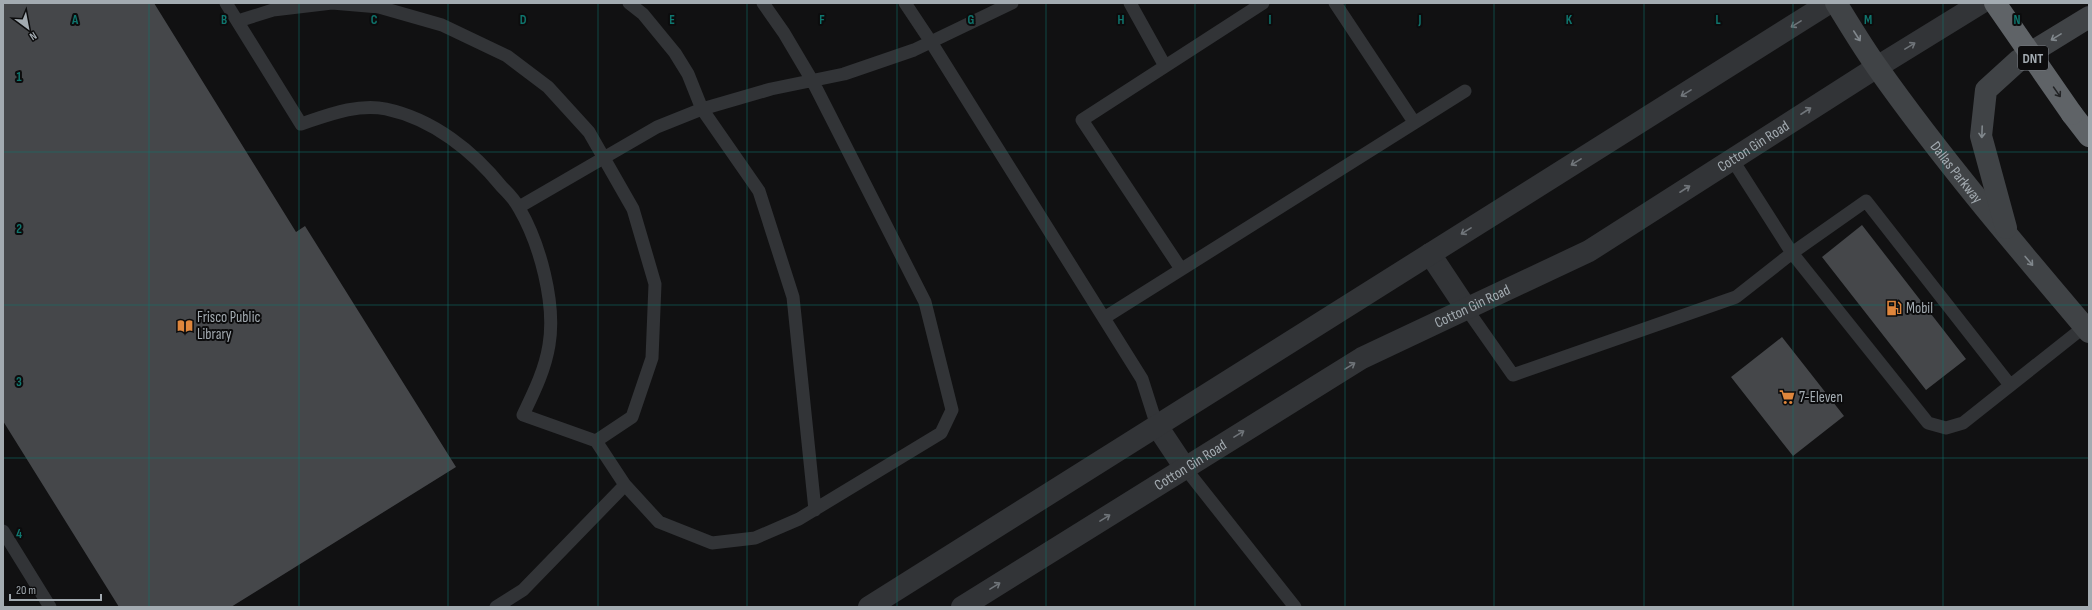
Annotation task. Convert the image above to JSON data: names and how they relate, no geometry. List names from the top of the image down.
{
  "streets": {
    "highway": ["DNT"],
    "main road": ["Dallas Parkway"],
    "street": ["Cotton Gin Road"]
  },
  "crossings": [
    ["Cotton Gin Road", "Dallas Parkway"]
  ],
  "one_way": ["Dallas Parkway"],
  "places": {
    "fuel station": ["Mobil"],
    "library": ["Frisco Public Library"],
    "supermarket": ["7-Eleven"]
  },
  "scale_bar": "20 m",
  "north": "bottom right",
  "grid": {
    "columns": [
      "A",
      "B",
      "C",
      "D",
      "E",
      "F",
      "G",
      "H",
      "I",
      "J",
      "K",
      "L",
      "M",
      "N"
    ],
    "rows": [
      "1",
      "2",
      "3",
      "4"
    ]
  }
}
